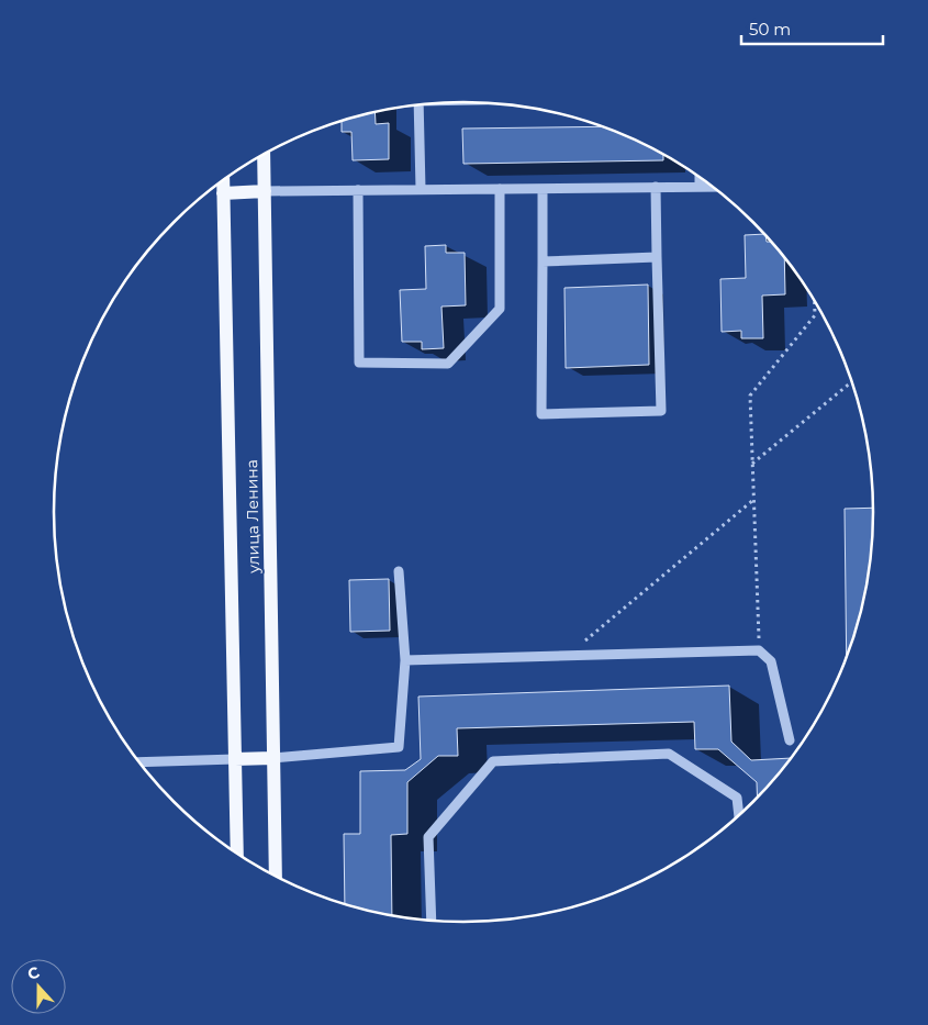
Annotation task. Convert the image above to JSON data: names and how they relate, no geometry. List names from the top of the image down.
{
  "streets": {
    "main road": ["улица Ленина"]
  },
  "scale_bar": "50 m",
  "north": "top"
}
